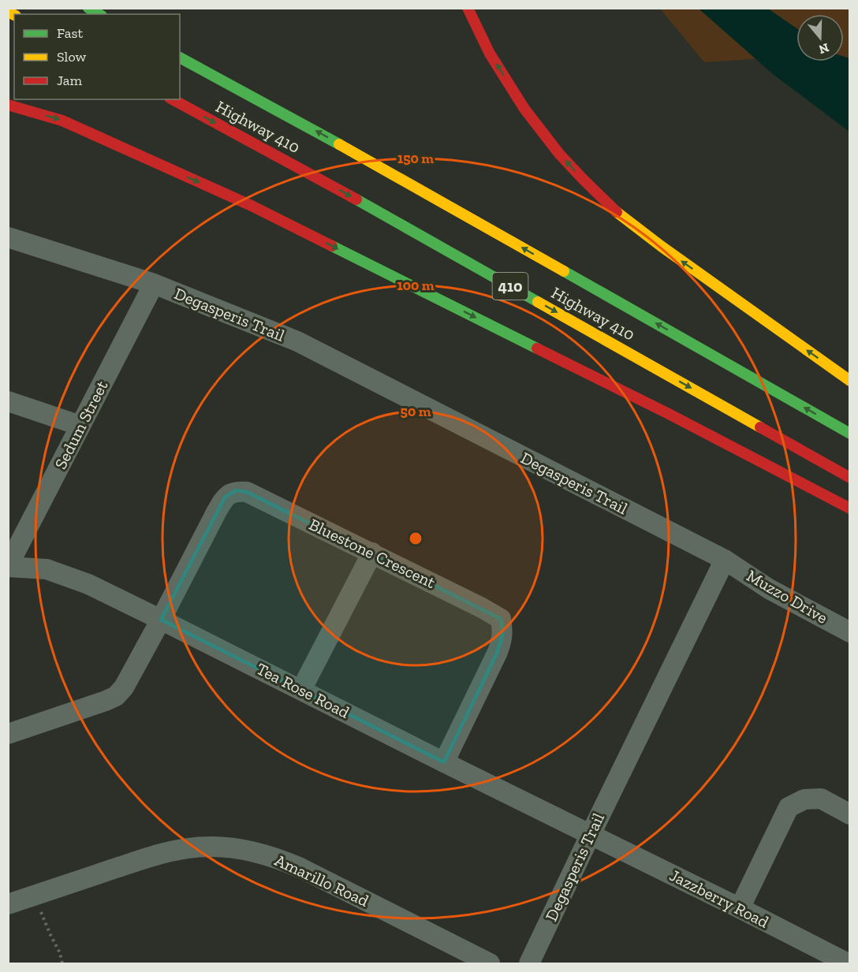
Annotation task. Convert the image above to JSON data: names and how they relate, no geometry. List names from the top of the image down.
{
  "streets": {
    "highway": ["Highway 410", "410"],
    "street": [
      "Degasperis Trail",
      "Sedum Street",
      "Bluestone Crescent",
      "Muzzo Drive",
      "Tea Rose Road",
      "Amarillo Road",
      "Jazzberry Road"
    ]
  },
  "crossings": [
    ["Degasperis Trail", "Sedum Street"],
    ["Degasperis Trail", "Muzzo Drive"],
    ["Degasperis Trail", "Tea Rose Road"],
    ["Degasperis Trail", "Jazzberry Road"],
    ["Sedum Street", "Tea Rose Road"],
    ["Bluestone Crescent", "Tea Rose Road"],
    ["Tea Rose Road", "Jazzberry Road"]
  ],
  "legend": ["Fast", "Slow", "Jam"],
  "north": "bottom",
  "rings": ["150 m", "100 m", "50 m"]
}
